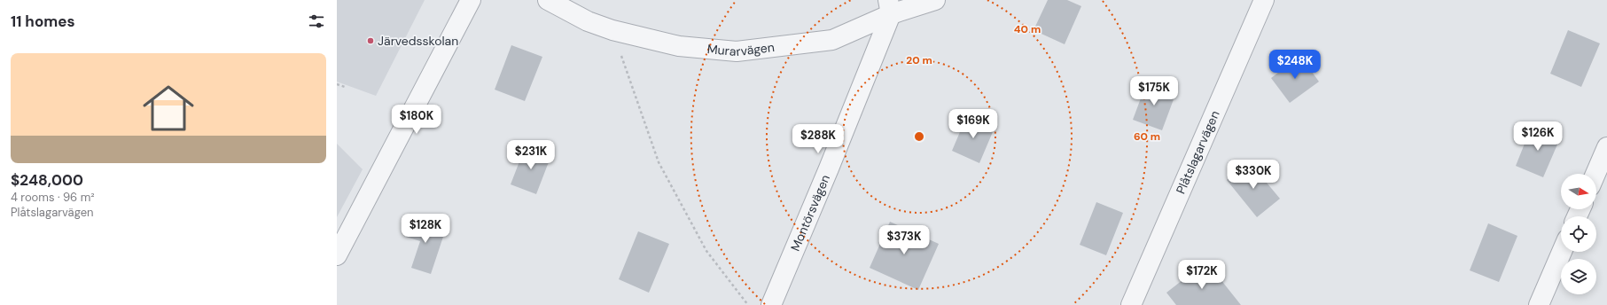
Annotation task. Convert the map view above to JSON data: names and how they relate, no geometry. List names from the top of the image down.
{
  "streets": {
    "street": ["Murarvägen", "Plåtslagarvägen", "Montörsvägen"]
  },
  "crossings": [
    ["Murarvägen", "Montörsvägen"]
  ],
  "places": ["Järvedsskolan"],
  "north": "right",
  "page": {
    "heading": "11 homes",
    "list": [
      {
        "name": "$248,000",
        "note": "4 rooms · 96 m² · Plåtslagarvägen"
      }
    ],
    "price": [
      "$248K",
      "$175K",
      "$180K",
      "$169K",
      "$126K",
      "$288K",
      "$231K",
      "$330K",
      "$128K",
      "$373K",
      "$172K"
    ]
  },
  "rings": ["40 m", "20 m", "60 m"]
}
